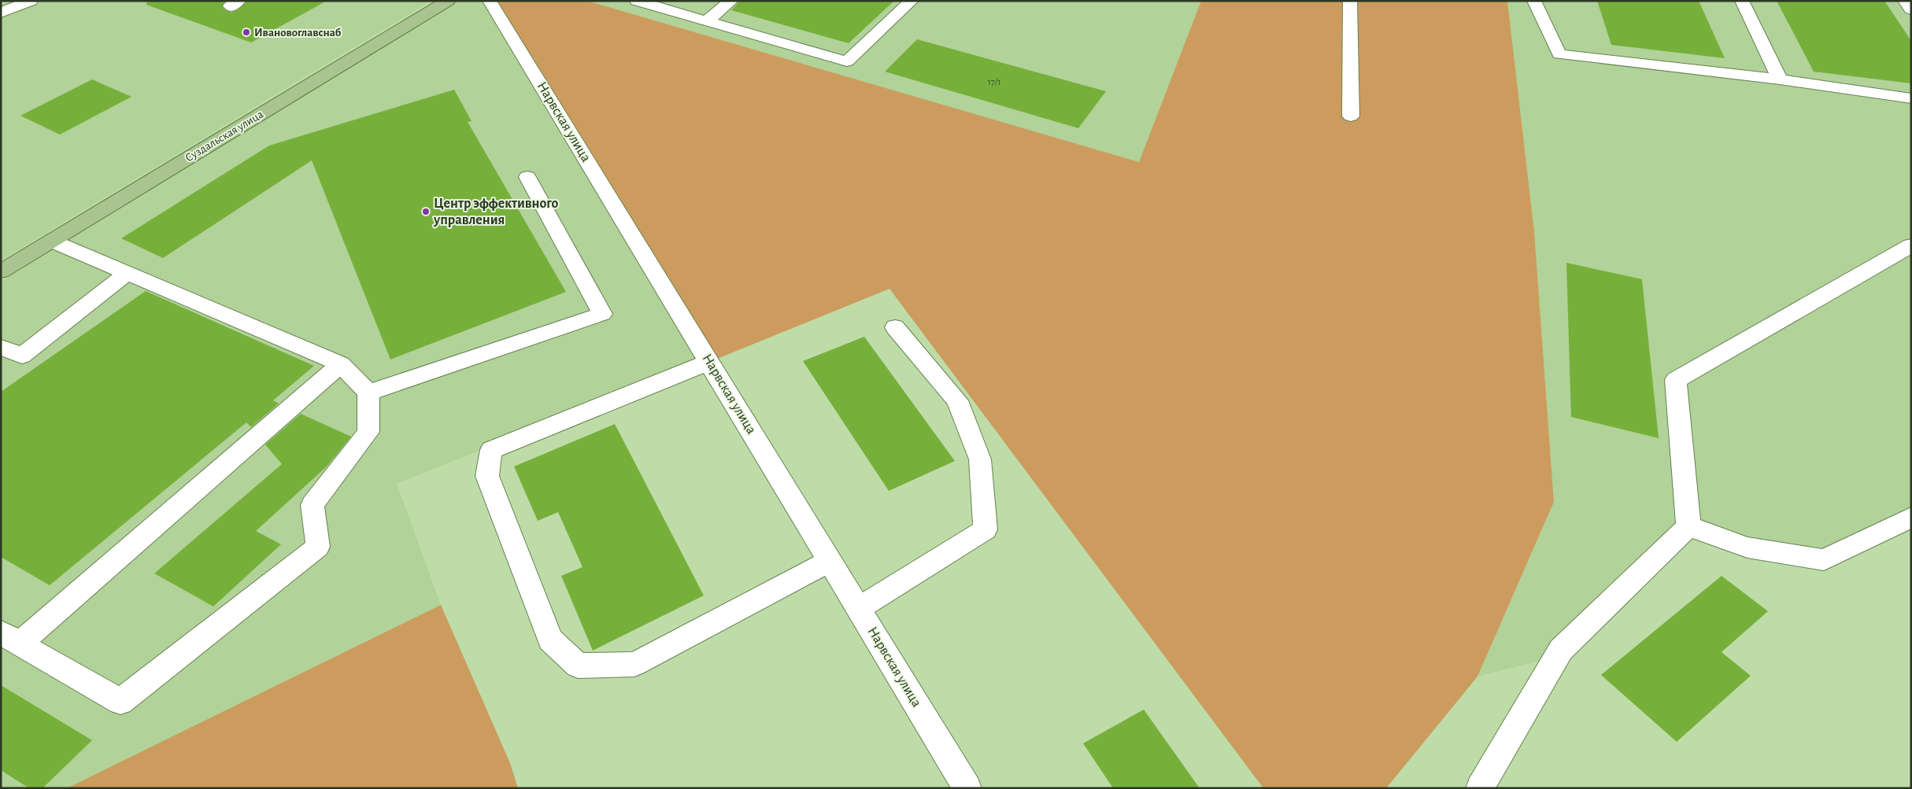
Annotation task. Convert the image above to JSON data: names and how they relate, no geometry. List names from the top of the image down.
{
  "streets": {
    "main road": ["Суздальская улица"],
    "street": ["Нарвская улица"]
  },
  "places": ["Ивановоглавснаб", "Центр эффективного управления"],
  "house_numbers": ["17/1"]
}
